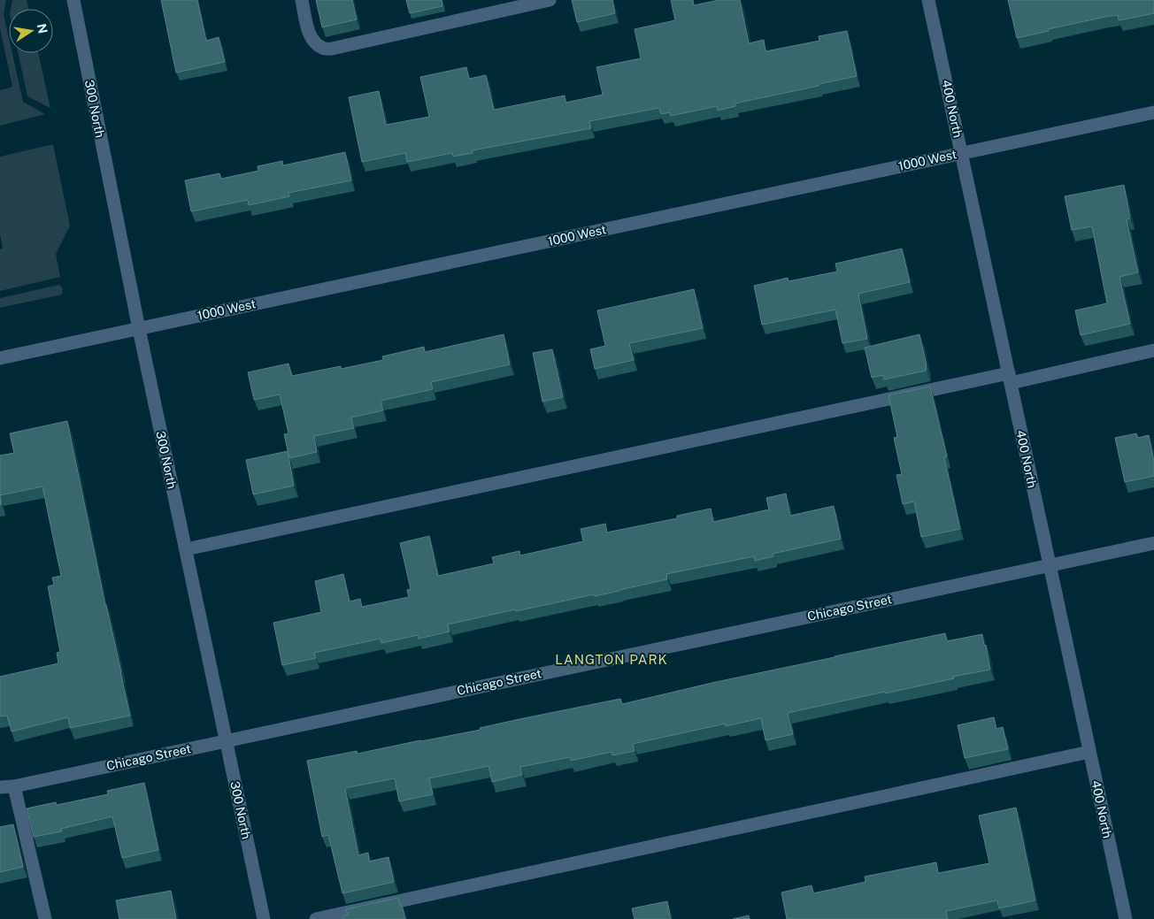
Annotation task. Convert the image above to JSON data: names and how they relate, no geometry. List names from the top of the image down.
{
  "streets": {
    "street": [
      "300 North",
      "400 North",
      "1000 West",
      "Chicago Street"
    ]
  },
  "crossings": [
    ["300 North", "1000 West"],
    ["300 North", "Chicago Street"],
    ["400 North", "1000 West"],
    ["400 North", "Chicago Street"]
  ],
  "districts": ["LANGTON PARK"],
  "north": "right"
}
